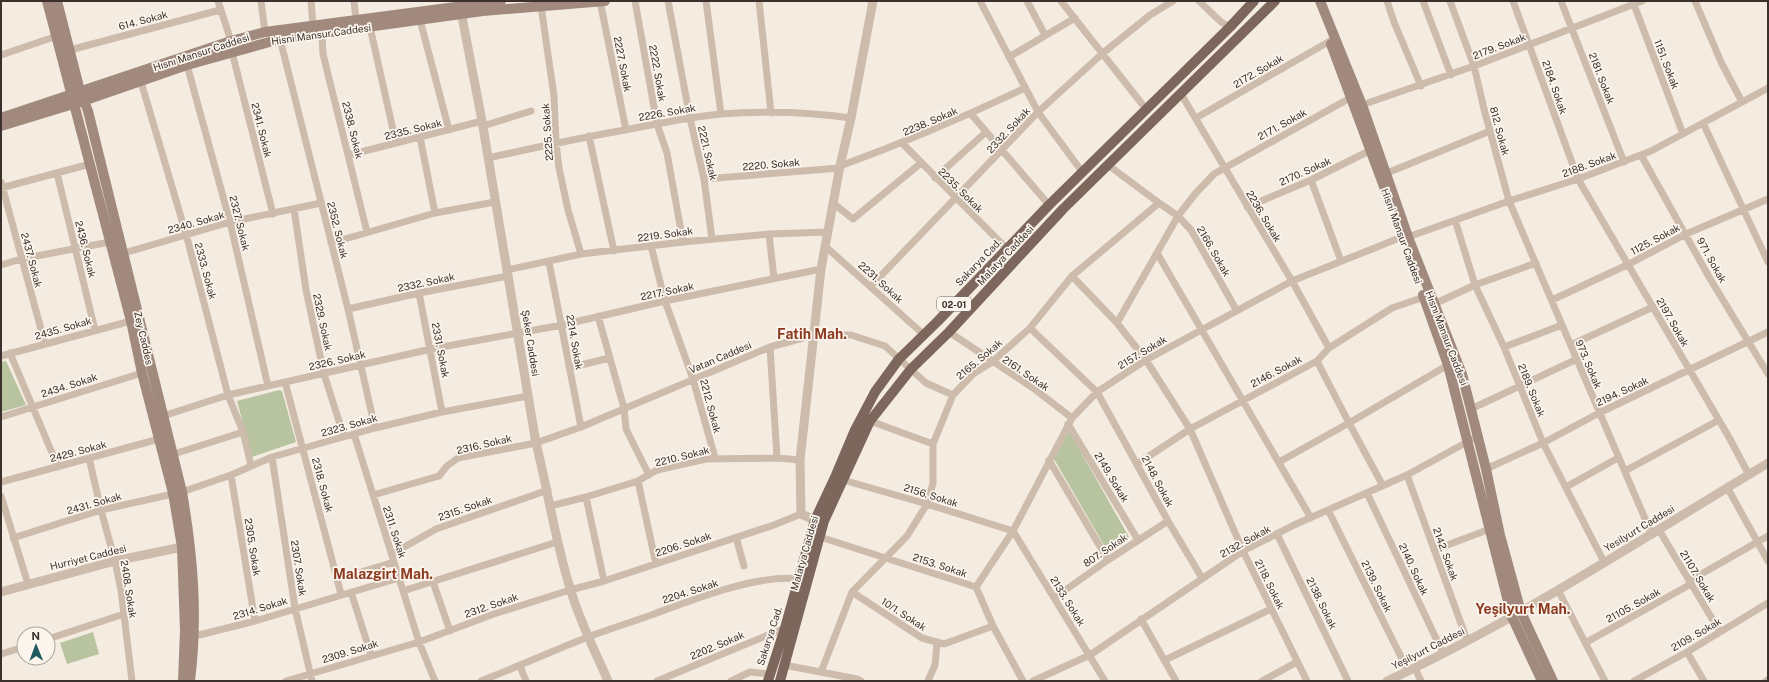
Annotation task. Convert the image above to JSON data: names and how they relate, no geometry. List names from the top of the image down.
{
  "streets": {
    "main road": [
      "Hisni Mansur Caddesi",
      "Hısnı Mansur Caddesi",
      "Malatya Caddesi",
      "Sakarya Cad.",
      "02-01",
      "Zey Caddes"
    ],
    "street": [
      "614. Sokak",
      "2179. Sokak",
      "2227. Sokak",
      "1151. Sokak",
      "2172. Sokak",
      "2222. Sokak",
      "2181. Sokak",
      "2184. Sokak",
      "2226. Sokak",
      "2238. Sokak",
      "2171. Sokak",
      "2335. Sokak",
      "2341. Sokak",
      "2338. Sokak",
      "2332. Sokak",
      "812. Sokak",
      "2225. Sokak",
      "2221. Sokak",
      "2220. Sokak",
      "2188. Sokak",
      "2170. Sokak",
      "2235. Sokak",
      "2236. Sokak",
      "2340. Sokak",
      "2327. Sokak",
      "2352. Sokak",
      "2219. Sokak",
      "1125. Sokak",
      "2436. Sokak",
      "2166. Sokak",
      "2437. Sokak",
      "971. Sokak",
      "2333. Sokak",
      "2231. Sokak",
      "2217. Sokak",
      "2329. Sokak",
      "2197. Sokak",
      "2435. Sokak",
      "2214. Sokak",
      "Şeker Caddesi",
      "2331. Sokak",
      "2157. Sokak",
      "Vatan Caddesi",
      "2165. Sokak",
      "2326. Sokak",
      "973. Sokak",
      "2146. Sokak",
      "2161. Sokak",
      "2434. Sokak",
      "2189. Sokak",
      "2194. Sokak",
      "2212. Sokak",
      "2323. Sokak",
      "2316. Sokak",
      "2429. Sokak",
      "2210. Sokak",
      "2149. Sokak",
      "2148. Sokak",
      "2318. Sokak",
      "2156. Sokak",
      "2431. Sokak",
      "2315. Sokak",
      "Yesilyurt Caddesi",
      "2311. Sokak",
      "2132. Sokak",
      "2206. Sokak",
      "2305. Sokak",
      "807. Sokak",
      "2142. Sokak",
      "Hurriyet Caddesi",
      "2153. Sokak",
      "2307. Sokak",
      "2140. Sokak",
      "21107. Sokak",
      "2118. Sokak",
      "2139. Sokak",
      "2408. Sokak",
      "2204. Sokak",
      "2133. Sokak",
      "2138. Sokak",
      "2312. Sokak",
      "21105. Sokak",
      "2314. Sokak",
      "10/1. Sokak",
      "2109. Sokak",
      "2202. Sokak",
      "Yeşilyurt Caddesi",
      "2309. Sokak"
    ]
  },
  "crossings": [
    ["614. Sokak", "2341. Sokak"],
    ["614. Sokak", "Zey Caddes"],
    ["Hisni Mansur Caddesi", "Hısnı Mansur Caddesi"],
    ["Hisni Mansur Caddesi", "2227. Sokak"],
    ["Hisni Mansur Caddesi", "2172. Sokak"],
    ["Hisni Mansur Caddesi", "2171. Sokak"],
    ["Hisni Mansur Caddesi", "2341. Sokak"],
    ["Hisni Mansur Caddesi", "2338. Sokak"],
    ["Hisni Mansur Caddesi", "2225. Sokak"],
    ["Hisni Mansur Caddesi", "2188. Sokak"],
    ["Hisni Mansur Caddesi", "2170. Sokak"],
    ["Hisni Mansur Caddesi", "2327. Sokak"],
    ["Hisni Mansur Caddesi", "2352. Sokak"],
    ["Hisni Mansur Caddesi", "2333. Sokak"],
    ["Hisni Mansur Caddesi", "Zey Caddes"],
    ["Hisni Mansur Caddesi", "Şeker Caddesi"],
    ["Hisni Mansur Caddesi", "2157. Sokak"],
    ["Hisni Mansur Caddesi", "2146. Sokak"],
    ["Hisni Mansur Caddesi", "Yesilyurt Caddesi"],
    ["Hisni Mansur Caddesi", "2132. Sokak"],
    ["Hisni Mansur Caddesi", "Yeşilyurt Caddesi"],
    ["2179. Sokak", "Hısnı Mansur Caddesi"],
    ["2179. Sokak", "1151. Sokak"],
    ["2179. Sokak", "2181. Sokak"],
    ["2179. Sokak", "2184. Sokak"],
    ["2179. Sokak", "812. Sokak"],
    ["Hısnı Mansur Caddesi", "2341. Sokak"],
    ["Hısnı Mansur Caddesi", "2188. Sokak"],
    ["Hısnı Mansur Caddesi", "Zey Caddes"],
    ["Hısnı Mansur Caddesi", "Şeker Caddesi"],
    ["Hısnı Mansur Caddesi", "2157. Sokak"],
    ["Hısnı Mansur Caddesi", "2194. Sokak"],
    ["Hısnı Mansur Caddesi", "Yesilyurt Caddesi"],
    ["Hısnı Mansur Caddesi", "2132. Sokak"],
    ["Hısnı Mansur Caddesi", "Yeşilyurt Caddesi"],
    ["2227. Sokak", "2226. Sokak"],
    ["1151. Sokak", "2188. Sokak"],
    ["2172. Sokak", "2236. Sokak"],
    ["2222. Sokak", "2226. Sokak"],
    ["2222. Sokak", "2219. Sokak"],
    ["2181. Sokak", "2188. Sokak"],
    ["2184. Sokak", "2188. Sokak"],
    ["2184. Sokak", "2197. Sokak"],
    ["2226. Sokak", "2225. Sokak"],
    ["2226. Sokak", "2221. Sokak"],
    ["2226. Sokak", "Şeker Caddesi"],
    ["2238. Sokak", "2220. Sokak"],
    ["2238. Sokak", "2235. Sokak"],
    ["2171. Sokak", "2236. Sokak"],
    ["2171. Sokak", "2166. Sokak"],
    ["2171. Sokak", "2118. Sokak"],
    ["2335. Sokak", "2338. Sokak"],
    ["2335. Sokak", "Şeker Caddesi"],
    ["2341. Sokak", "2340. Sokak"],
    ["2332. Sokak", "2235. Sokak"],
    ["2332. Sokak", "2352. Sokak"],
    ["2332. Sokak", "2219. Sokak"],
    ["2332. Sokak", "2231. Sokak"],
    ["2332. Sokak", "Şeker Caddesi"],
    ["2332. Sokak", "2331. Sokak"],
    ["812. Sokak", "2188. Sokak"],
    ["812. Sokak", "973. Sokak"],
    ["2225. Sokak", "2219. Sokak"],
    ["2221. Sokak", "2220. Sokak"],
    ["2221. Sokak", "2219. Sokak"],
    ["2188. Sokak", "971. Sokak"],
    ["2188. Sokak", "2197. Sokak"],
    ["2188. Sokak", "2157. Sokak"],
    ["2188. Sokak", "973. Sokak"],
    ["2188. Sokak", "2189. Sokak"],
    ["2170. Sokak", "2236. Sokak"],
    ["2235. Sokak", "Sakarya Cad."],
    ["2236. Sokak", "Malatya Caddesi"],
    ["2236. Sokak", "2157. Sokak"],
    ["2236. Sokak", "2146. Sokak"],
    ["2340. Sokak", "2327. Sokak"],
    ["2340. Sokak", "2352. Sokak"],
    ["2340. Sokak", "2333. Sokak"],
    ["2340. Sokak", "2329. Sokak"],
    ["2340. Sokak", "Zey Caddes"],
    ["2327. Sokak", "2326. Sokak"],
    ["2352. Sokak", "2326. Sokak"],
    ["2352. Sokak", "2323. Sokak"],
    ["2219. Sokak", "2214. Sokak"],
    ["2219. Sokak", "Şeker Caddesi"],
    ["2219. Sokak", "2212. Sokak"],
    ["1125. Sokak", "971. Sokak"],
    ["1125. Sokak", "2197. Sokak"],
    ["1125. Sokak", "973. Sokak"],
    ["2436. Sokak", "2435. Sokak"],
    ["2166. Sokak", "Malatya Caddesi"],
    ["2166. Sokak", "2157. Sokak"],
    ["2166. Sokak", "2165. Sokak"],
    ["Malatya Caddesi", "Vatan Caddesi"],
    ["Malatya Caddesi", "2161. Sokak"],
    ["Malatya Caddesi", "2156. Sokak"],
    ["Malatya Caddesi", "2153. Sokak"],
    ["2437. Sokak", "2435. Sokak"],
    ["971. Sokak", "2194. Sokak"],
    ["Sakarya Cad.", "2231. Sokak"],
    ["Sakarya Cad.", "Vatan Caddesi"],
    ["Sakarya Cad.", "2204. Sokak"],
    ["Sakarya Cad.", "2202. Sokak"],
    ["2333. Sokak", "2326. Sokak"],
    ["2333. Sokak", "2323. Sokak"],
    ["2217. Sokak", "2214. Sokak"],
    ["2217. Sokak", "Şeker Caddesi"],
    ["2217. Sokak", "2326. Sokak"],
    ["2217. Sokak", "2212. Sokak"],
    ["2329. Sokak", "2326. Sokak"],
    ["2329. Sokak", "2323. Sokak"],
    ["2197. Sokak", "2194. Sokak"],
    ["2197. Sokak", "Yesilyurt Caddesi"],
    ["2435. Sokak", "Zey Caddes"],
    ["Zey Caddes", "2326. Sokak"],
    ["Zey Caddes", "2434. Sokak"],
    ["Zey Caddes", "2323. Sokak"],
    ["Zey Caddes", "2429. Sokak"],
    ["Zey Caddes", "2431. Sokak"],
    ["Zey Caddes", "Hurriyet Caddesi"],
    ["Zey Caddes", "2314. Sokak"],
    ["2214. Sokak", "Vatan Caddesi"],
    ["Şeker Caddesi", "Vatan Caddesi"],
    ["Şeker Caddesi", "2326. Sokak"],
    ["Şeker Caddesi", "2323. Sokak"],
    ["Şeker Caddesi", "2316. Sokak"],
    ["Şeker Caddesi", "2210. Sokak"],
    ["Şeker Caddesi", "2315. Sokak"],
    ["Şeker Caddesi", "2206. Sokak"],
    ["Şeker Caddesi", "2204. Sokak"],
    ["Şeker Caddesi", "2312. Sokak"],
    ["2331. Sokak", "2326. Sokak"],
    ["2331. Sokak", "2323. Sokak"],
    ["2157. Sokak", "2161. Sokak"],
    ["2157. Sokak", "2149. Sokak"],
    ["2157. Sokak", "2148. Sokak"],
    ["2157. Sokak", "2156. Sokak"],
    ["2157. Sokak", "2153. Sokak"],
    ["2157. Sokak", "2118. Sokak"],
    ["2157. Sokak", "2133. Sokak"],
    ["Vatan Caddesi", "2165. Sokak"],
    ["Vatan Caddesi", "2212. Sokak"],
    ["Vatan Caddesi", "2316. Sokak"],
    ["2165. Sokak", "2161. Sokak"],
    ["2165. Sokak", "2148. Sokak"],
    ["2165. Sokak", "2156. Sokak"],
    ["2165. Sokak", "2153. Sokak"],
    ["2165. Sokak", "2118. Sokak"],
    ["2165. Sokak", "10/1. Sokak"],
    ["2326. Sokak", "2318. Sokak"],
    ["973. Sokak", "2194. Sokak"],
    ["973. Sokak", "Yesilyurt Caddesi"],
    ["973. Sokak", "21107. Sokak"],
    ["2146. Sokak", "2148. Sokak"],
    ["2146. Sokak", "2118. Sokak"],
    ["2161. Sokak", "2149. Sokak"],
    ["2189. Sokak", "2194. Sokak"],
    ["2189. Sokak", "Yesilyurt Caddesi"],
    ["2212. Sokak", "2210. Sokak"],
    ["2323. Sokak", "2318. Sokak"],
    ["2323. Sokak", "2431. Sokak"],
    ["2323. Sokak", "2311. Sokak"],
    ["2323. Sokak", "2305. Sokak"],
    ["2323. Sokak", "2307. Sokak"],
    ["2316. Sokak", "2311. Sokak"],
    ["2429. Sokak", "2408. Sokak"],
    ["2149. Sokak", "807. Sokak"],
    ["2148. Sokak", "2132. Sokak"],
    ["2148. Sokak", "807. Sokak"],
    ["2318. Sokak", "2315. Sokak"],
    ["2318. Sokak", "2314. Sokak"],
    ["2156. Sokak", "2133. Sokak"],
    ["2431. Sokak", "2408. Sokak"],
    ["2315. Sokak", "2311. Sokak"],
    ["Yesilyurt Caddesi", "21107. Sokak"],
    ["Yesilyurt Caddesi", "Yeşilyurt Caddesi"],
    ["2311. Sokak", "2312. Sokak"],
    ["2311. Sokak", "2314. Sokak"],
    ["2311. Sokak", "2309. Sokak"],
    ["2132. Sokak", "2142. Sokak"],
    ["2132. Sokak", "2140. Sokak"],
    ["2132. Sokak", "2118. Sokak"],
    ["2132. Sokak", "2139. Sokak"],
    ["2132. Sokak", "2133. Sokak"],
    ["2132. Sokak", "2138. Sokak"],
    ["2206. Sokak", "2312. Sokak"],
    ["2305. Sokak", "2314. Sokak"],
    ["807. Sokak", "2133. Sokak"],
    ["2142. Sokak", "Yeşilyurt Caddesi"],
    ["Hurriyet Caddesi", "2408. Sokak"],
    ["2307. Sokak", "2314. Sokak"],
    ["2307. Sokak", "2309. Sokak"],
    ["2140. Sokak", "Yeşilyurt Caddesi"],
    ["21107. Sokak", "21105. Sokak"],
    ["21107. Sokak", "2109. Sokak"],
    ["2139. Sokak", "Yeşilyurt Caddesi"],
    ["2312. Sokak", "2309. Sokak"]
  ],
  "districts": ["Fatih Mah.", "Malazgirt Mah.", "Yeşilyurt Mah."],
  "north": "top"
}
